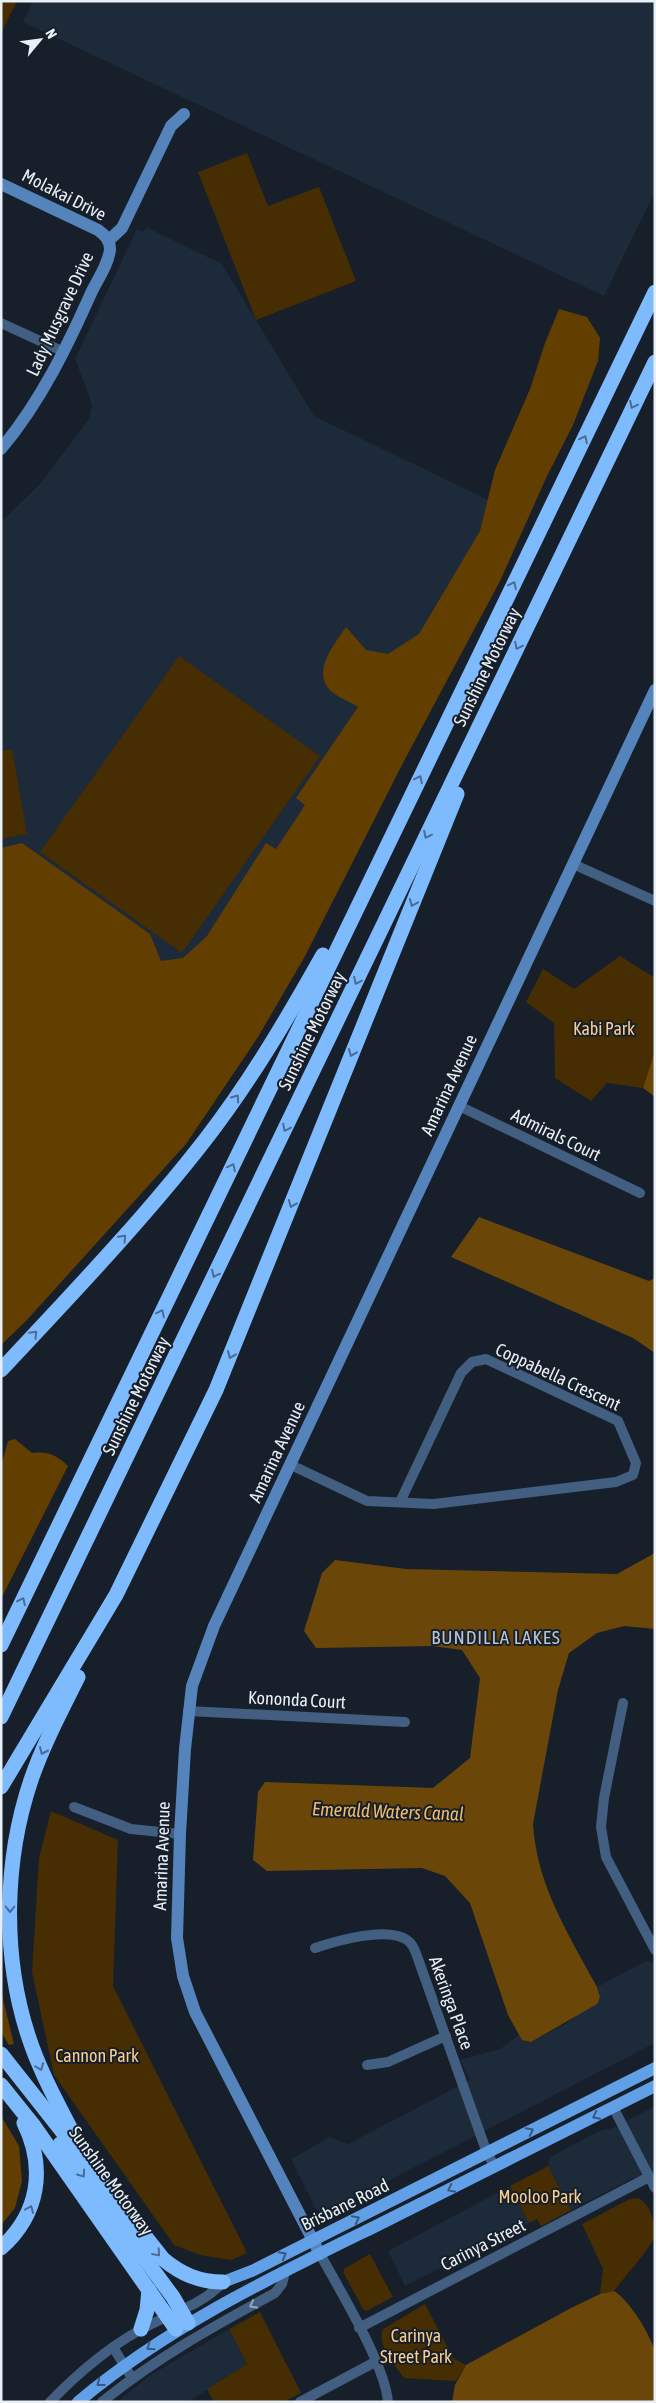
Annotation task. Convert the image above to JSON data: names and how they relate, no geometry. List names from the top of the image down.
{
  "streets": {
    "highway": ["Sunshine Motorway"],
    "main road": ["Brisbane Road"],
    "street": [
      "Molakai Drive",
      "Lady Musgrave Drive",
      "Amarina Avenue",
      "Admirals Court",
      "Coppabella Crescent",
      "Kononda Court",
      "Akeringa Place",
      "Carinya Street"
    ]
  },
  "crossings": [
    ["Molakai Drive", "Lady Musgrave Drive"],
    ["Sunshine Motorway", "Brisbane Road"],
    ["Amarina Avenue", "Admirals Court"],
    ["Amarina Avenue", "Coppabella Crescent"],
    ["Amarina Avenue", "Kononda Court"],
    ["Amarina Avenue", "Brisbane Road"],
    ["Akeringa Place", "Brisbane Road"]
  ],
  "districts": ["BUNDILLA LAKES"],
  "water": ["Emerald Waters Canal"],
  "parks": [
    "Kabi Park",
    "Cannon Park",
    "Mooloo Park",
    "Carinya Street Park"
  ],
  "north": "top right"
}
